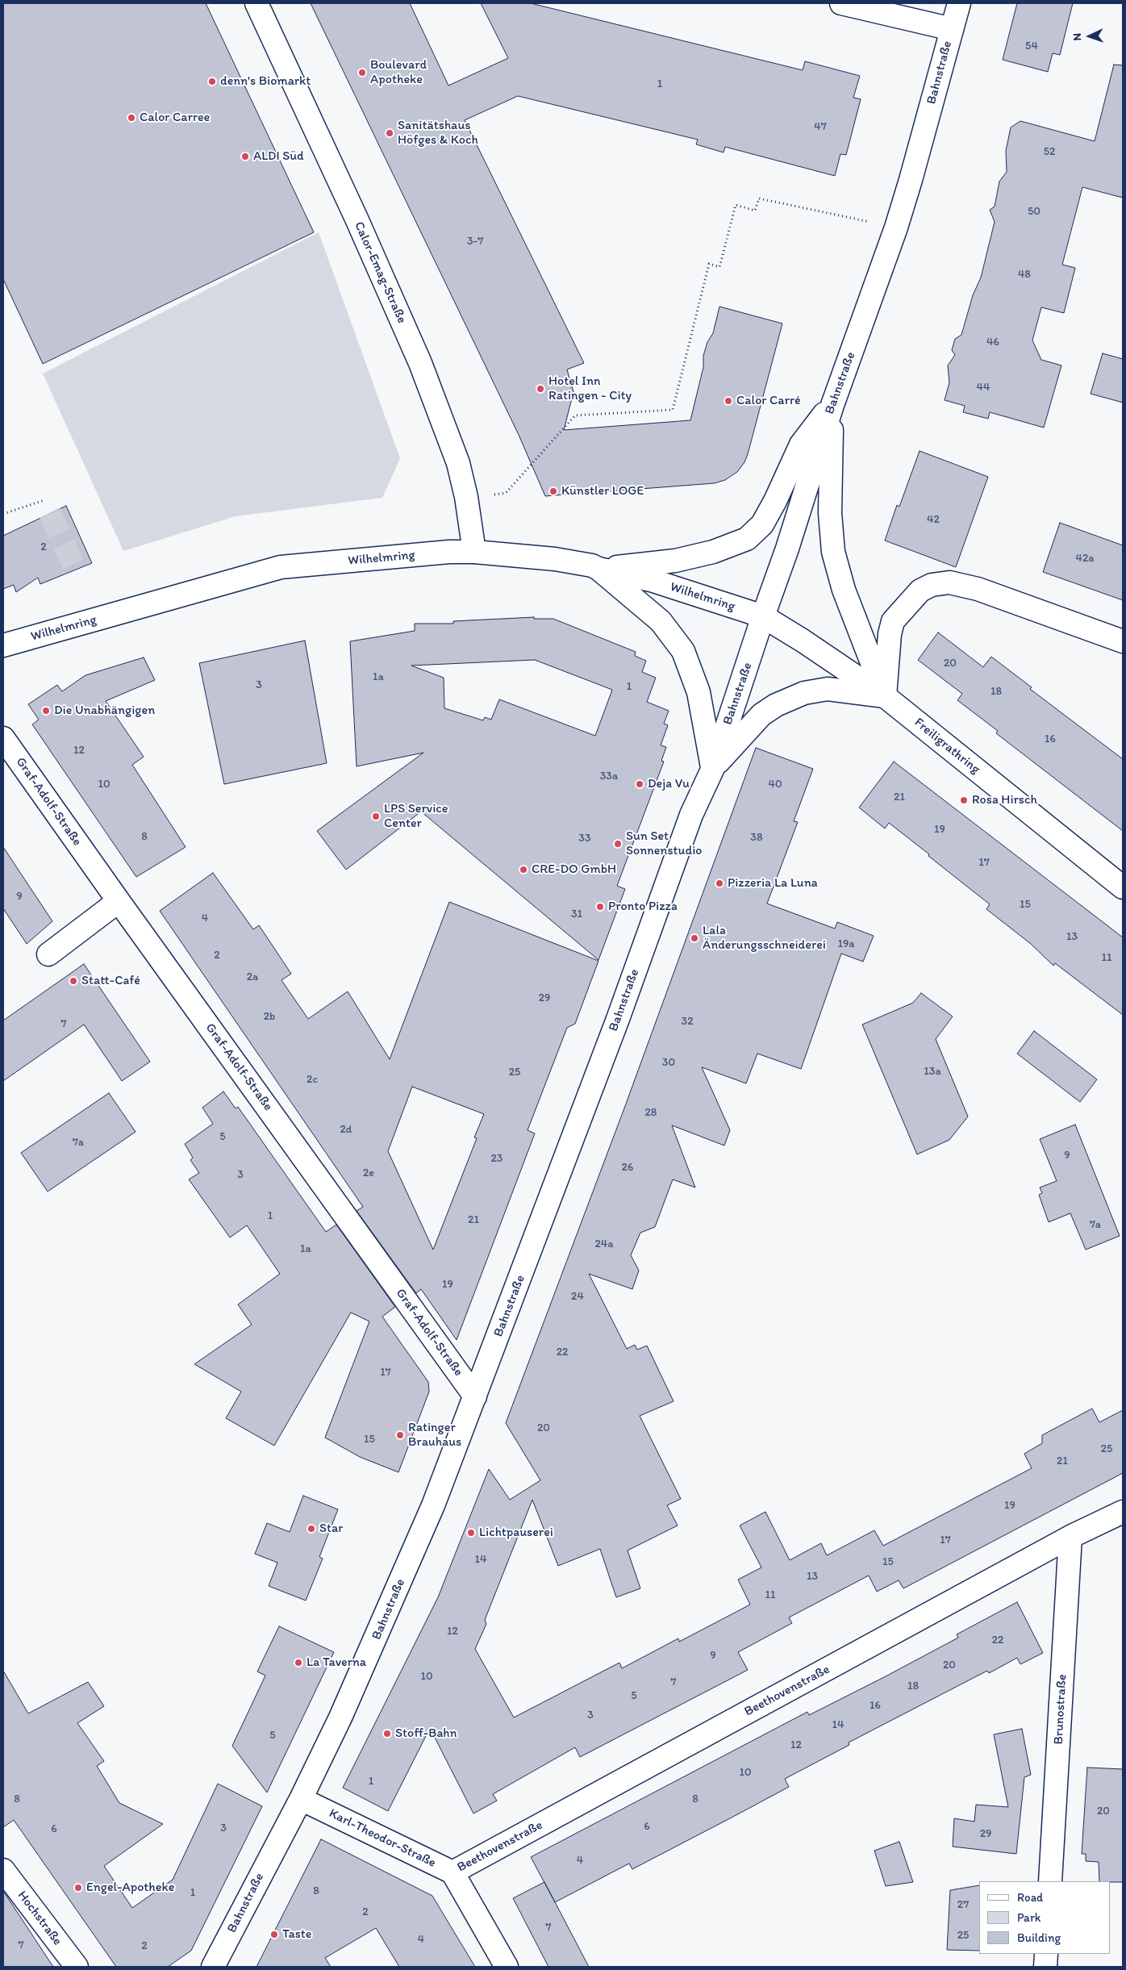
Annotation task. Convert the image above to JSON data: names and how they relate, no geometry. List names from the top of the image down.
{
  "streets": {
    "street": [
      "Bahnstraße",
      "Calor-Emag-Straße",
      "Wilhelmring",
      "Freiligrathring",
      "Graf-Adolf-Straße",
      "Beethovenstraße",
      "Brunostraße",
      "Karl-Theodor-Straße",
      "Hochstraße"
    ]
  },
  "crossings": [
    ["Bahnstraße", "Wilhelmring"],
    ["Bahnstraße", "Freiligrathring"],
    ["Bahnstraße", "Graf-Adolf-Straße"],
    ["Bahnstraße", "Karl-Theodor-Straße"],
    ["Calor-Emag-Straße", "Wilhelmring"],
    ["Wilhelmring", "Freiligrathring"],
    ["Beethovenstraße", "Brunostraße"],
    ["Beethovenstraße", "Karl-Theodor-Straße"]
  ],
  "places": [
    "Boulevard Apotheke",
    "denn's Biomarkt",
    "Calor Carree",
    "Sanitätshaus Höfges & Koch",
    "ALDI Süd",
    "Hotel Inn Ratingen - City",
    "Calor Carré",
    "Künstler LOGE",
    "Die Unabhängigen",
    "Deja Vu",
    "Rosa Hirsch",
    "LPS Service Center",
    "Sun Set Sonnenstudio",
    "CRE-DO GmbH",
    "Pizzeria La Luna",
    "Pronto Pizza",
    "Lala Änderungsschneiderei",
    "Statt-Café",
    "Ratinger Brauhaus",
    "Star",
    "Lichtpauserei",
    "La Taverna",
    "Stoff-Bahn",
    "Engel-Apotheke",
    "Taste"
  ],
  "house_numbers": [
    "54",
    "1",
    "47",
    "52",
    "50",
    "3-7",
    "48",
    "46",
    "44",
    "42",
    "2",
    "42a",
    "20",
    "1a",
    "3",
    "1",
    "18",
    "16",
    "12",
    "33a",
    "10",
    "40",
    "21",
    "19",
    "8",
    "38",
    "33",
    "17",
    "9",
    "15",
    "31",
    "4",
    "13",
    "19a",
    "2",
    "11",
    "2a",
    "29",
    "2b",
    "32",
    "7",
    "30",
    "13a",
    "25",
    "2c",
    "28",
    "2d",
    "5",
    "7a",
    "9",
    "23",
    "26",
    "2e",
    "3",
    "1",
    "21",
    "7a",
    "24a",
    "1a",
    "19",
    "24",
    "22",
    "17",
    "20",
    "15",
    "25",
    "21",
    "19",
    "17",
    "14",
    "15",
    "13",
    "11",
    "12",
    "22",
    "9",
    "20",
    "10",
    "7",
    "18",
    "5",
    "16",
    "3",
    "14",
    "5",
    "12",
    "10",
    "1",
    "8",
    "8",
    "20",
    "6",
    "3",
    "6",
    "29",
    "4",
    "8",
    "1",
    "27",
    "2",
    "7",
    "25",
    "4",
    "7",
    "2"
  ],
  "legend": ["Road", "Park", "Building"],
  "north": "left"
}
